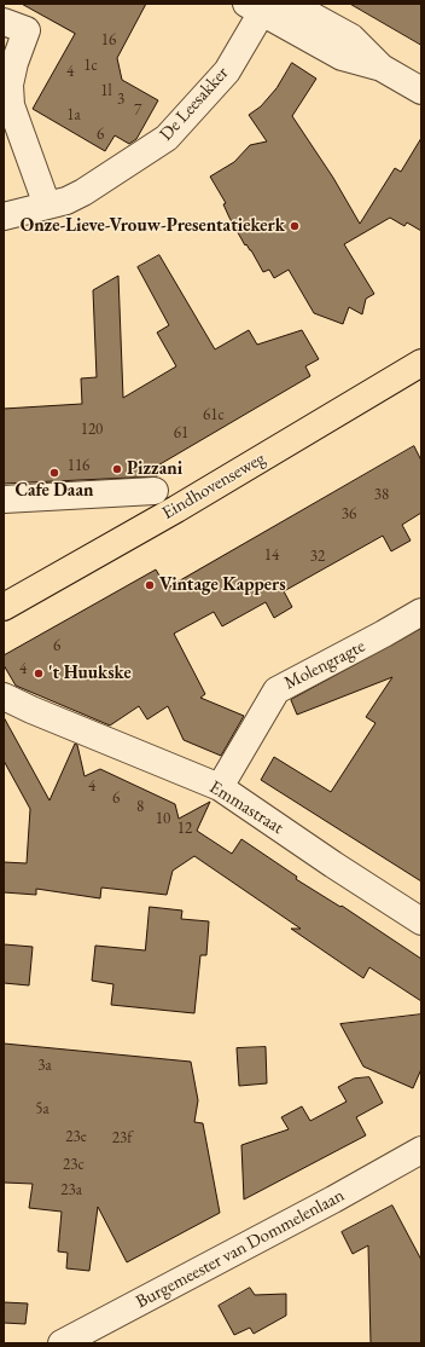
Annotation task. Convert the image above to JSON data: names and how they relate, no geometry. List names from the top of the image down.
{
  "streets": {
    "main road": ["Eindhovenseweg"],
    "street": [
      "De Leesakker",
      "Molengragte",
      "Emmastraat",
      "Burgemeester van Dommelenlaan"
    ]
  },
  "crossings": [
    ["Molengragte", "Emmastraat"]
  ],
  "places": [
    "Onze-Lieve-Vrouw-Presentatiekerk",
    "Pizzani",
    "Cafe Daan",
    "Vintage Kappers",
    "'t Huukske"
  ],
  "house_numbers": [
    "16",
    "1c",
    "4",
    "1l",
    "3",
    "7",
    "1a",
    "6",
    "61c",
    "120",
    "61",
    "116",
    "38",
    "36",
    "14",
    "32",
    "6",
    "4",
    "4",
    "6",
    "8",
    "10",
    "12",
    "3a",
    "5a",
    "23e",
    "23f",
    "23c",
    "23a"
  ]
}
